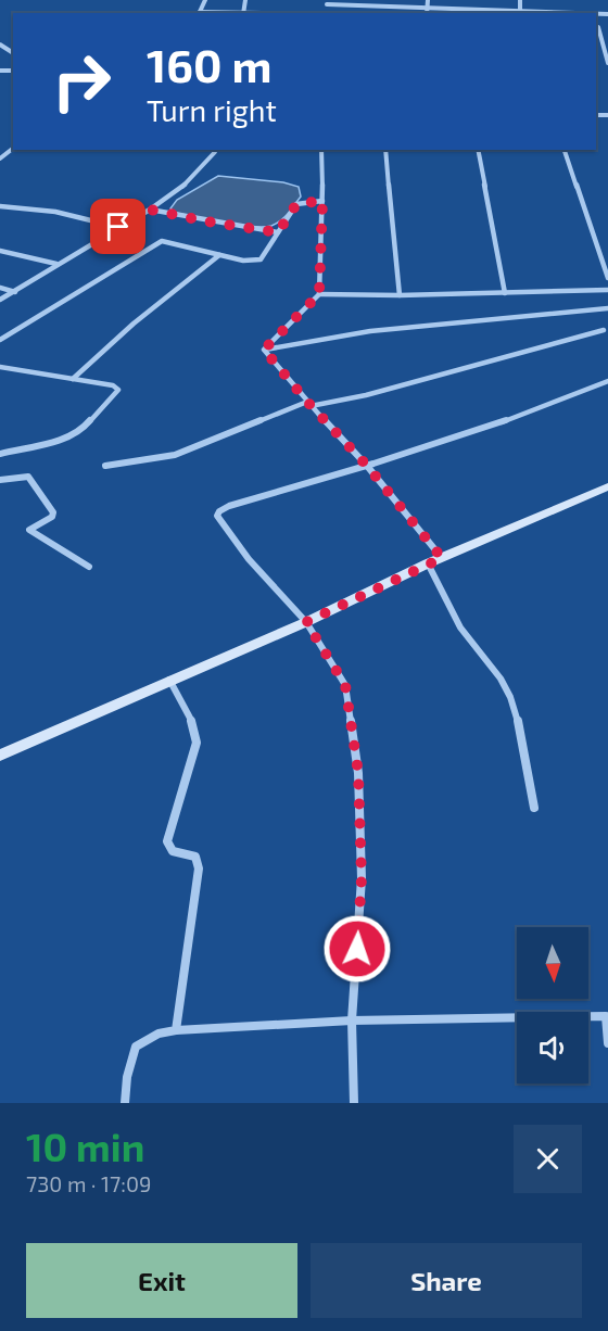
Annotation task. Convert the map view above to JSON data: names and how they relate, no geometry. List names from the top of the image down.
{
  "north": "bottom",
  "page": {
    "turn": ["160 m", "Turn right"],
    "heading": ["10 min", "730 m · 17:09"],
    "buttons": ["Exit", "Share"]
  }
}
